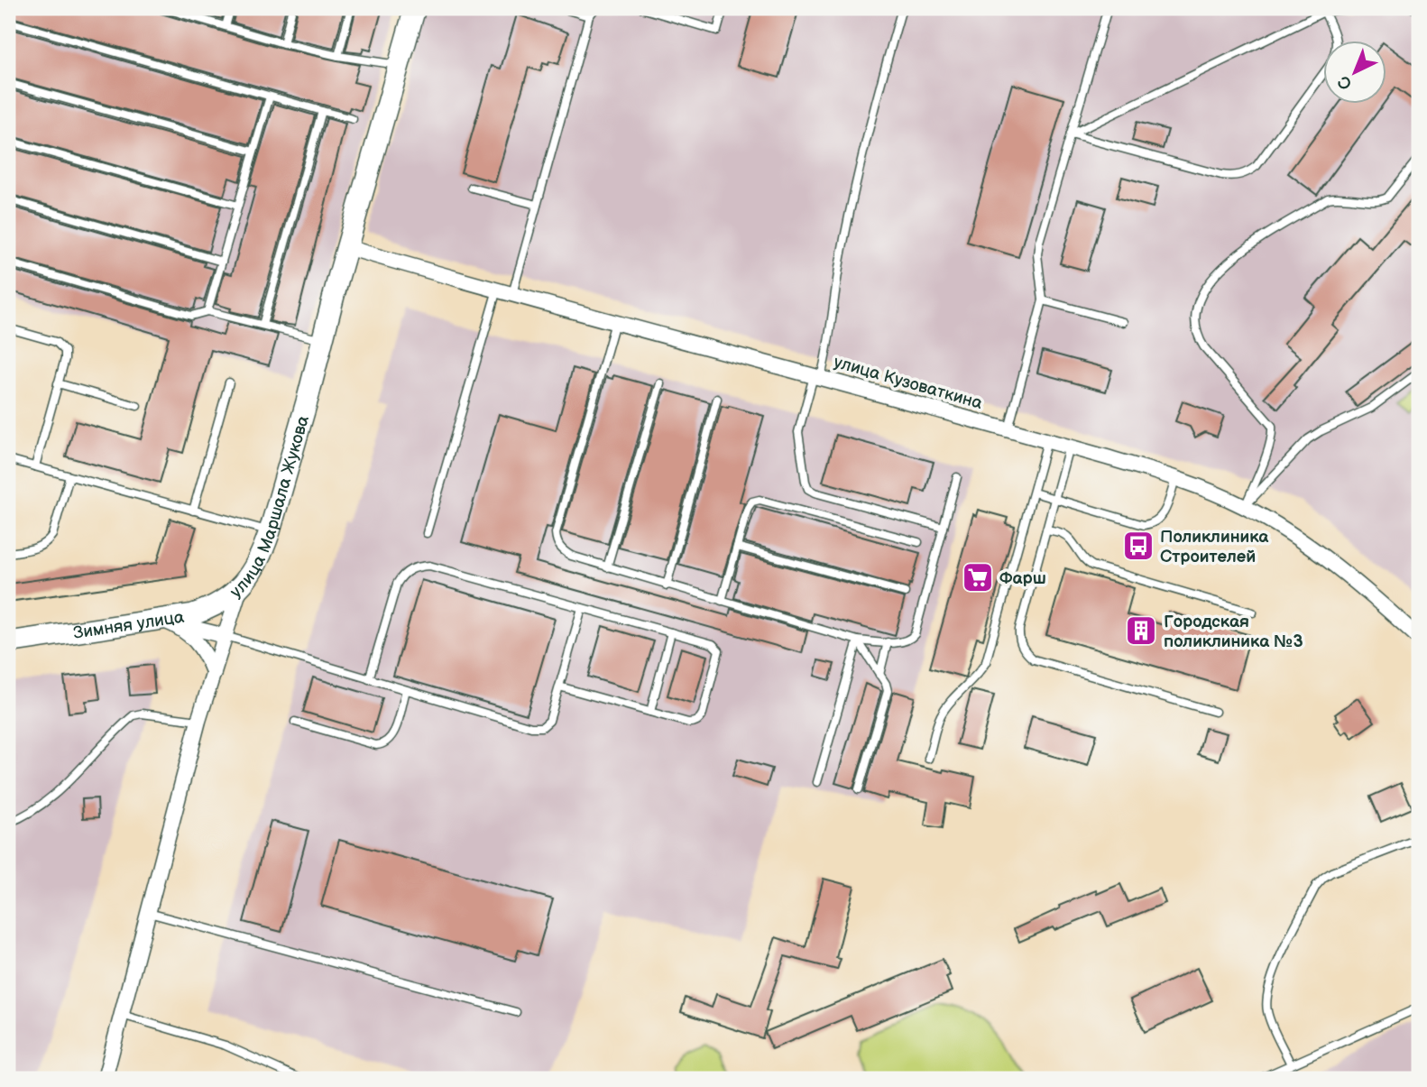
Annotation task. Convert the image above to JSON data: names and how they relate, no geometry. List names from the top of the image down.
{
  "streets": {
    "main road": ["улица Маршала Жукова", "Зимняя улица"],
    "street": ["улица Кузоваткина"]
  },
  "crossings": [
    ["улица Кузоваткина", "улица Маршала Жукова"],
    ["улица Маршала Жукова", "Зимняя улица"]
  ],
  "places": {
    "bus stop": ["Поликлиника Строителей"],
    "supermarket": ["Фарш"],
    "building": ["Городская поликлиника №3"]
  },
  "north": "bottom left"
}
